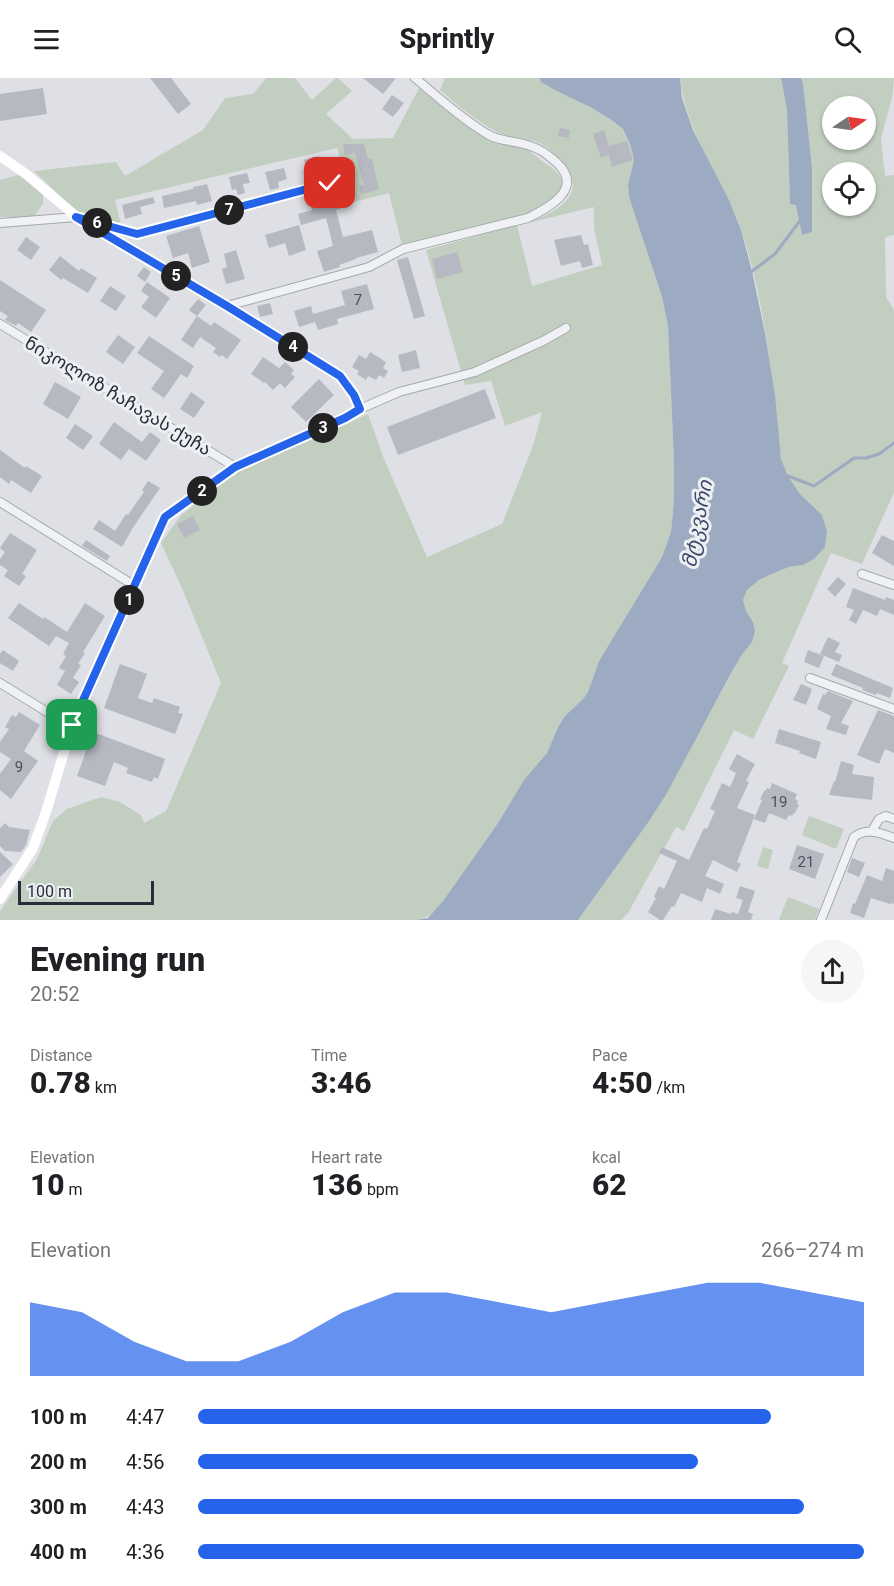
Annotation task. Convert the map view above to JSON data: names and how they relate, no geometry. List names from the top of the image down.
{
  "streets": {
    "street": ["ნიკოლოზ ჩაჩავას ქუჩა"]
  },
  "water": ["მტკვარი"],
  "house_numbers": [
    "7",
    "9",
    "19",
    "21"
  ],
  "scale_bar": "100 m",
  "north": "right",
  "page": {
    "header": "Sprintly",
    "pins": [
      "7",
      "6",
      "5",
      "4",
      "3",
      "2",
      "1"
    ],
    "scale": "100 m",
    "heading": ["Evening run", "20:52"],
    "stats": [
      ["Distance", "0.78 km"],
      ["Time", "3:46"],
      ["Pace", "4:50 /km"],
      ["Elevation", "10 m"],
      ["Heart rate", "136 bpm"],
      ["kcal", "62"]
    ],
    "chart": ["Elevation", "266–274 m"],
    "list": [
      {
        "name": "100 m",
        "note": "4:47"
      },
      {
        "name": "200 m",
        "note": "4:56"
      },
      {
        "name": "300 m",
        "note": "4:43"
      },
      {
        "name": "400 m",
        "note": "4:36"
      }
    ]
  }
}
